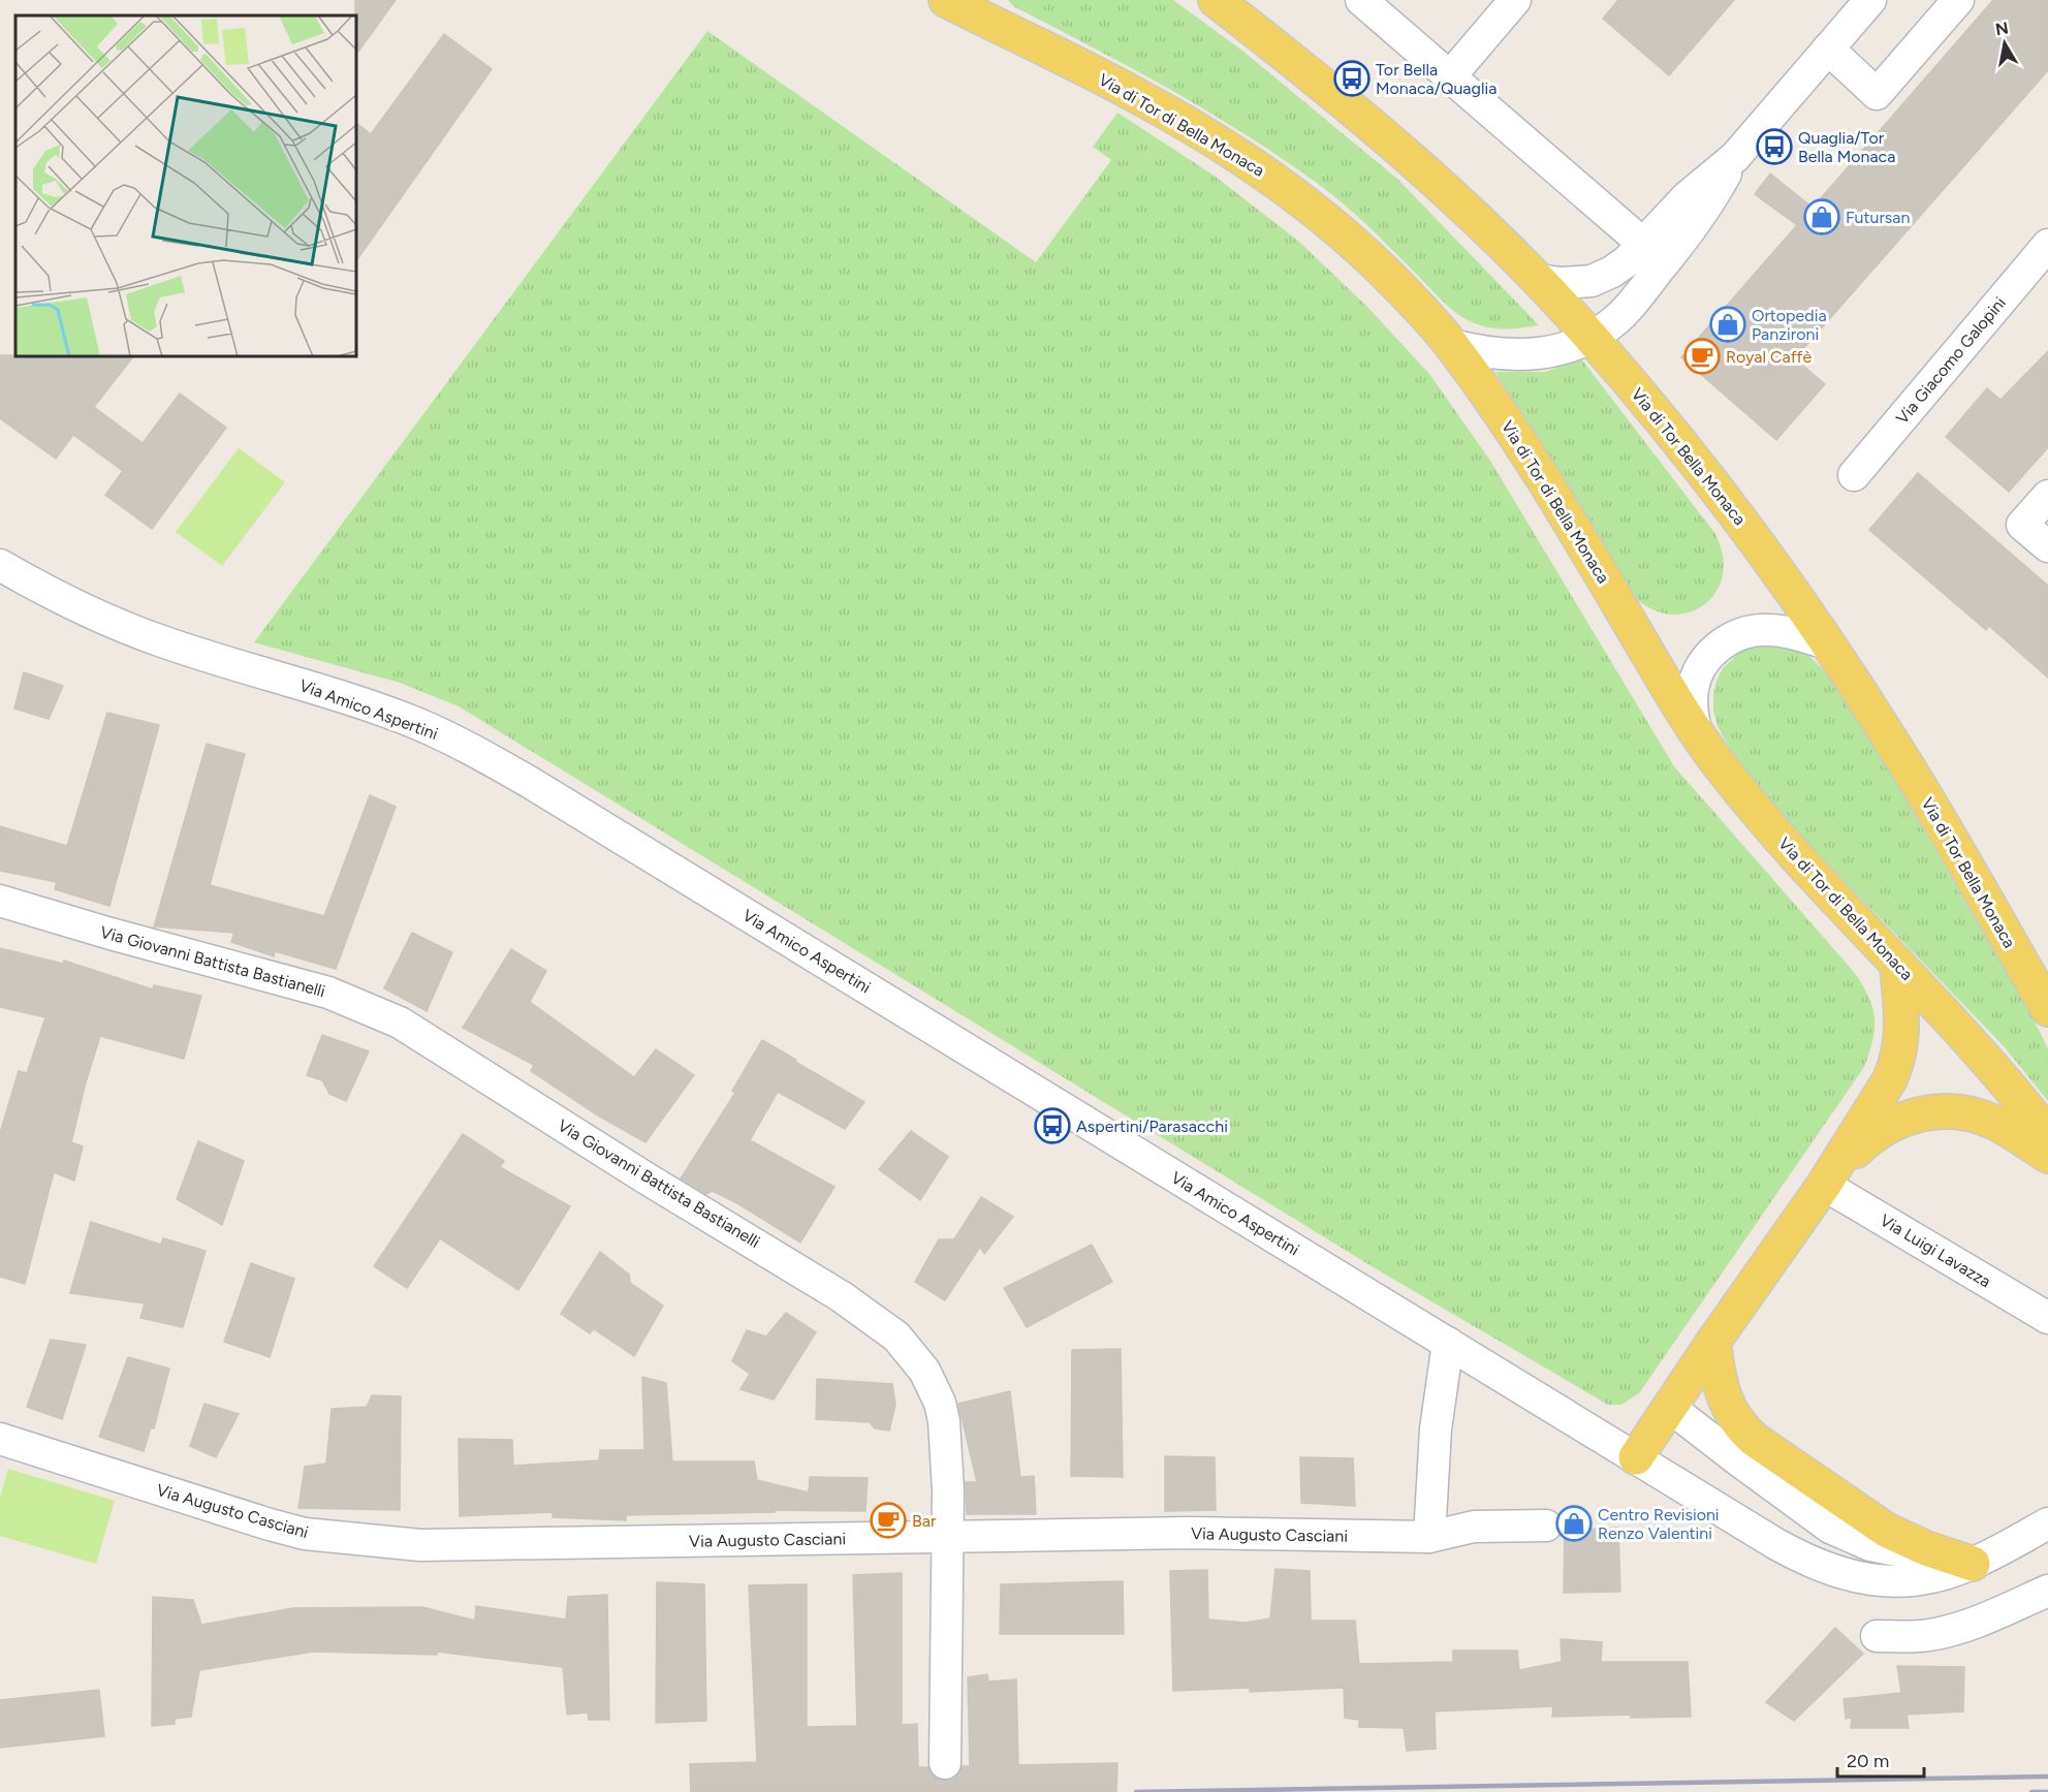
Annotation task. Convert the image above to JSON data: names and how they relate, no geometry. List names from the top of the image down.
{
  "streets": {
    "main road": ["Via di Tor di Bella Monaca", "Via di Tor Bella Monaca"],
    "street": [
      "Via Giacomo Galopini",
      "Via Amico Aspertini",
      "Via Giovanni Battista Bastianelli",
      "Via Luigi Lavazza",
      "Via Augusto Casciani"
    ]
  },
  "crossings": [
    ["Via Giovanni Battista Bastianelli", "Via Augusto Casciani"]
  ],
  "places": {
    "bus stop": ["Tor Bella Monaca/Quaglia", "Quaglia/Tor Bella Monaca", "Aspertini/Parasacchi"],
    "shop": ["Futursan", "Ortopedia Panzironi", "Centro Revisioni Renzo Valentini"],
    "cafe": ["Royal Caffè", "Bar"]
  },
  "scale_bar": "20 m",
  "north": "top"
}
